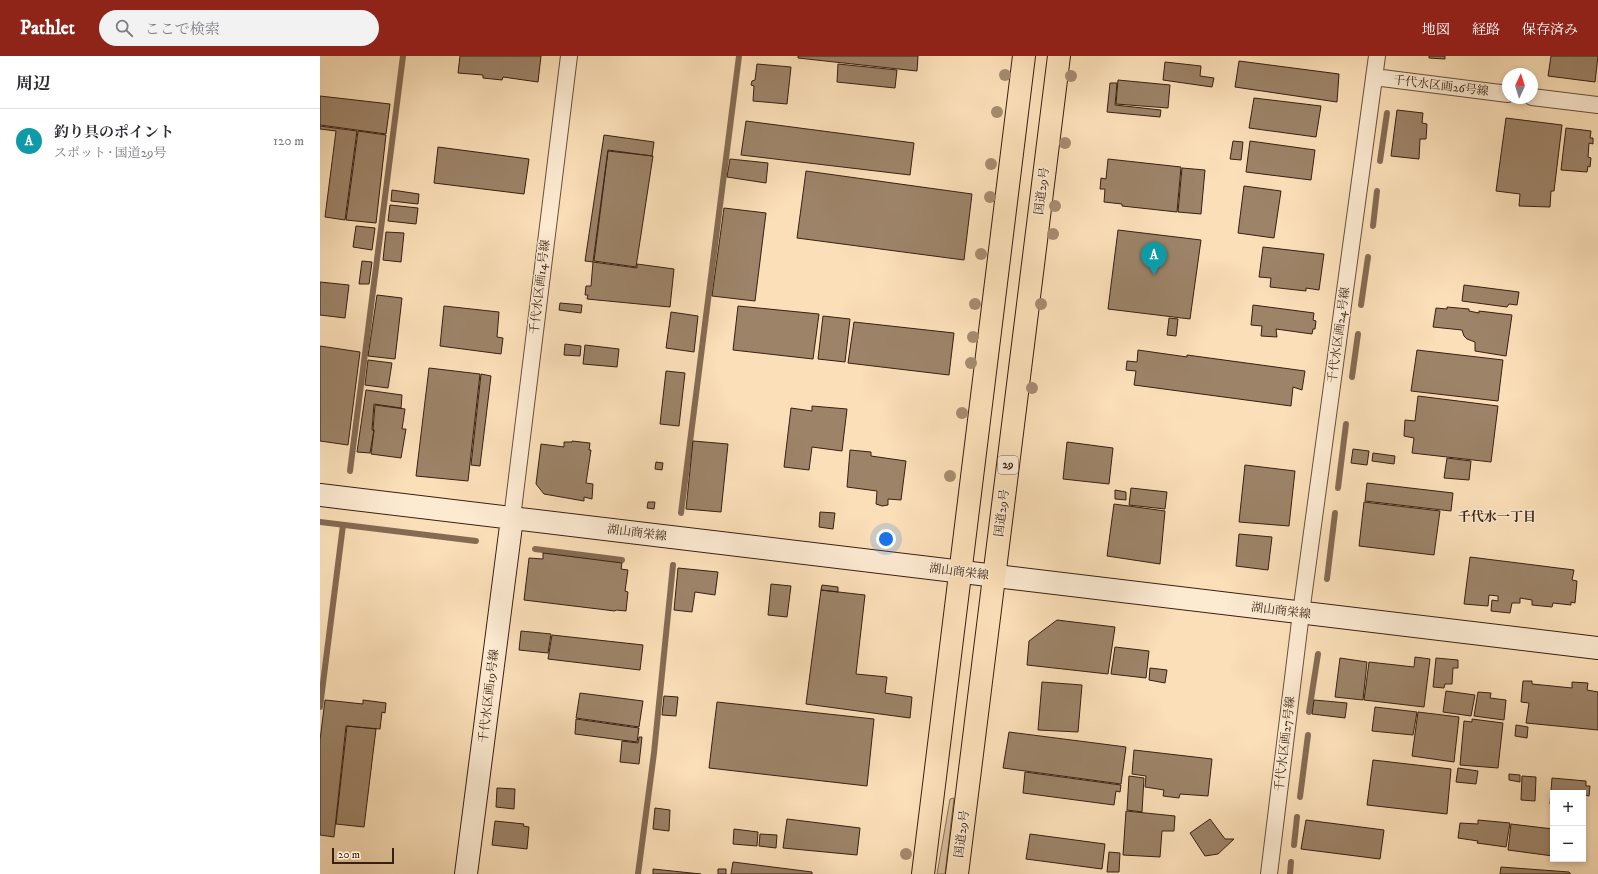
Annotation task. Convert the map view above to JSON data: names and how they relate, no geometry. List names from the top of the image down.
{
  "streets": {
    "highway": ["国道29号", "29"],
    "street": [
      "千代水区画26号線",
      "千代水区画14号線",
      "千代水区画24号線",
      "湖山商栄線",
      "千代水区画19号線",
      "千代水区画27号線"
    ]
  },
  "crossings": [
    ["千代水区画26号線", "千代水区画24号線"],
    ["国道29号", "湖山商栄線"],
    ["千代水区画14号線", "湖山商栄線"],
    ["千代水区画14号線", "千代水区画19号線"],
    ["千代水区画24号線", "湖山商栄線"],
    ["千代水区画24号線", "千代水区画27号線"],
    ["湖山商栄線", "千代水区画19号線"],
    ["湖山商栄線", "千代水区画27号線"]
  ],
  "districts": ["千代水一丁目"],
  "scale_bar": "20 m",
  "north": "top",
  "page": {
    "header": "Pathlet",
    "search": "ここで検索",
    "nav": ["地図", "経路", "保存済み"],
    "heading": "周辺",
    "list": [
      {
        "mark": "A",
        "name": "釣り具のポイント",
        "note": "スポット · 国道29号",
        "value": "120 m"
      }
    ],
    "pins": "A",
    "map_buttons": ["+", "−"],
    "scale": "20 m"
  }
}
